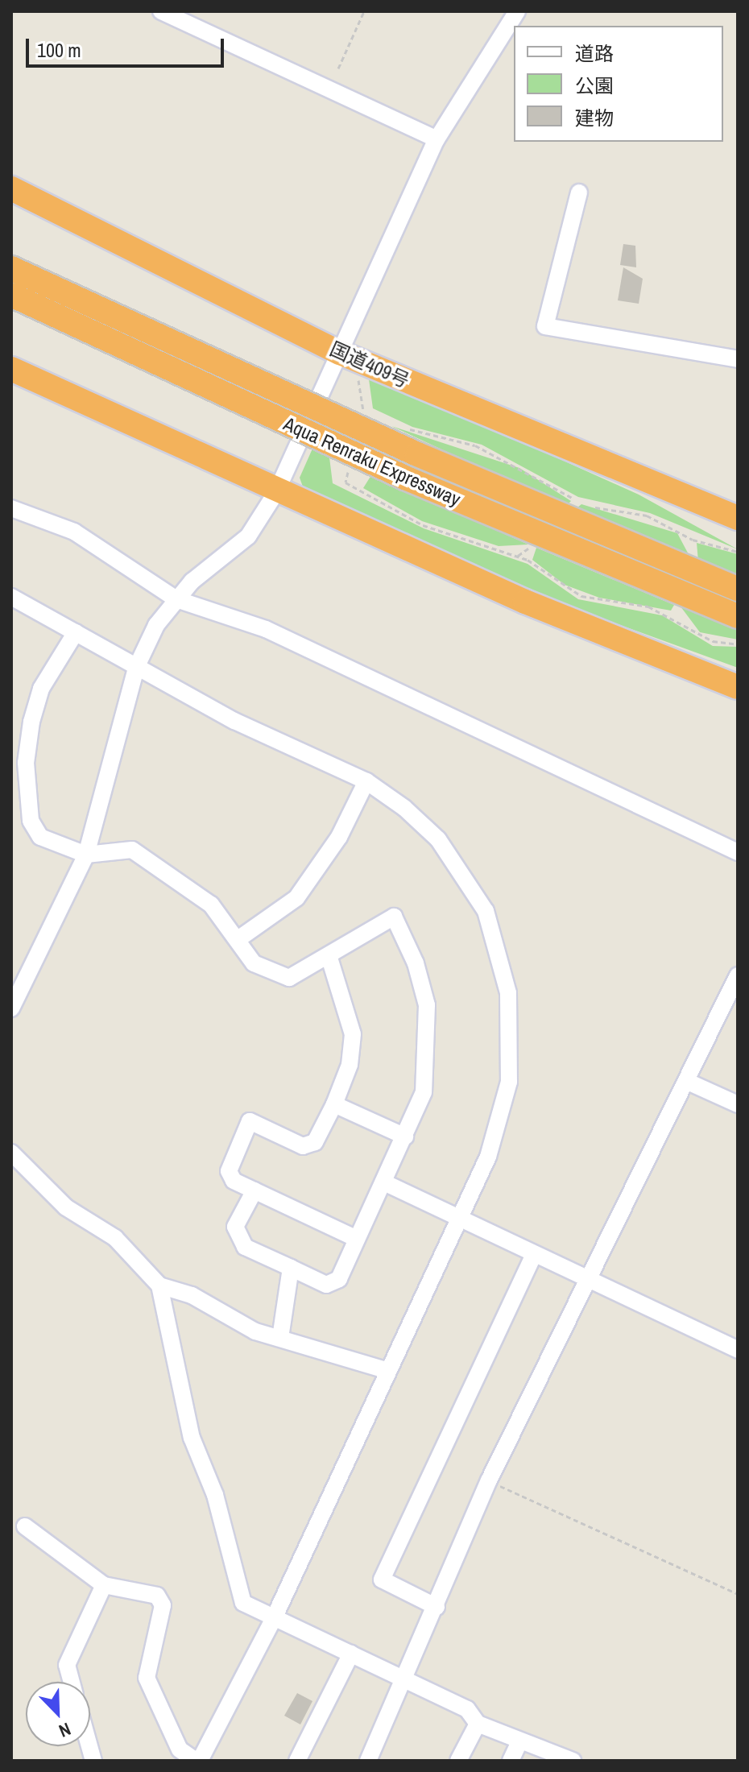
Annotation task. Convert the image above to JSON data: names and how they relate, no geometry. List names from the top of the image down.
{
  "streets": {
    "highway": ["国道409号", "Aqua Renraku Expressway"]
  },
  "legend": ["道路", "公園", "建物"],
  "scale_bar": "100 m",
  "north": "bottom right"
}
